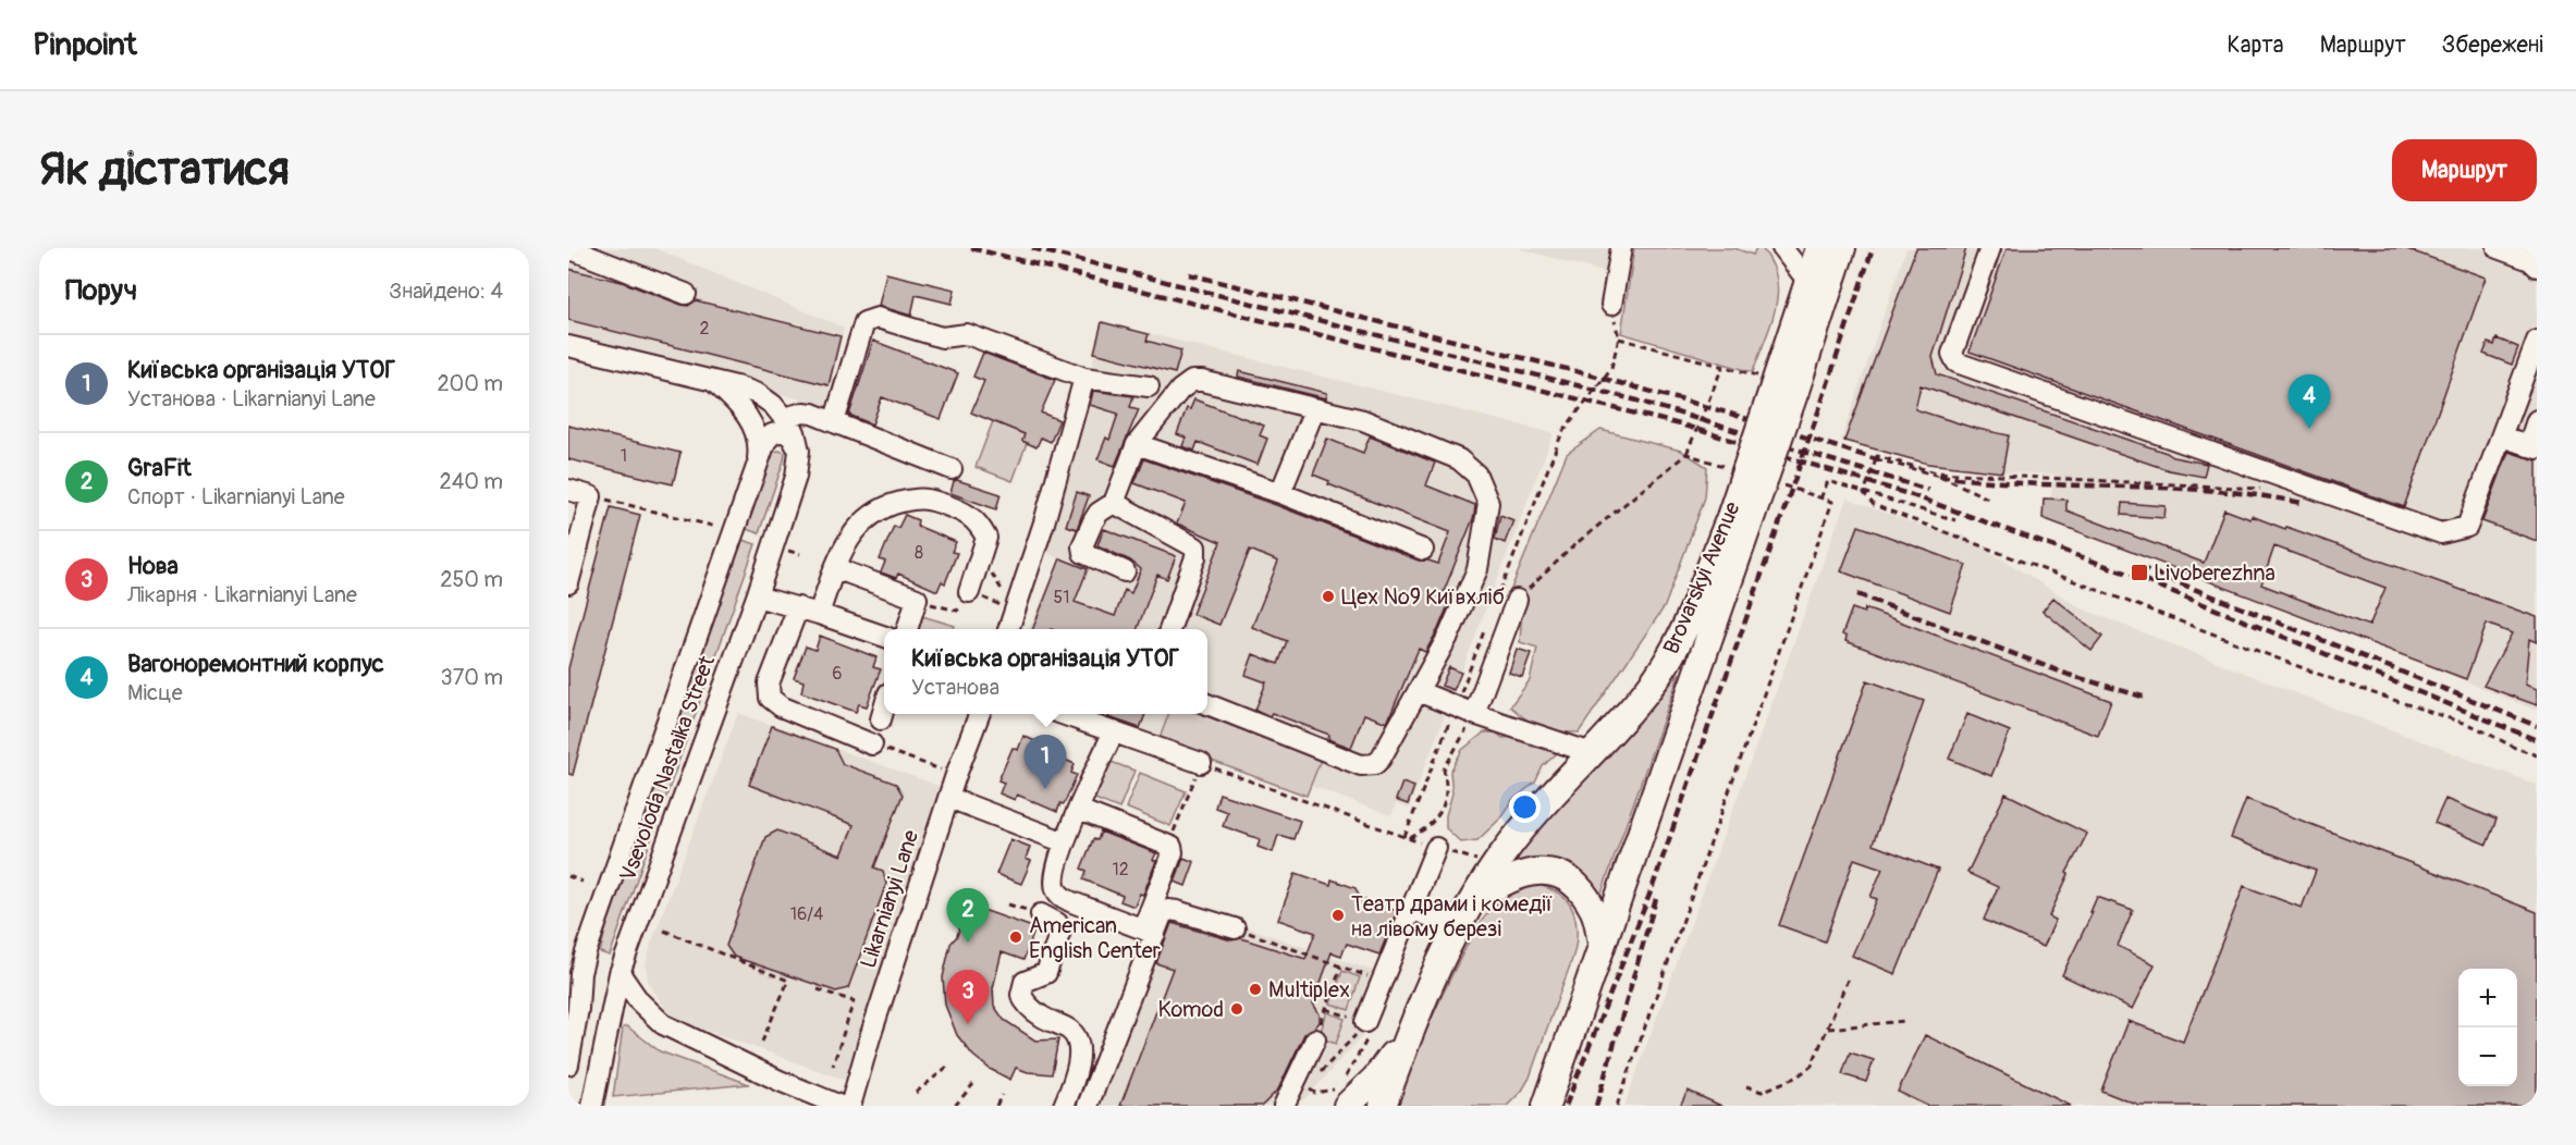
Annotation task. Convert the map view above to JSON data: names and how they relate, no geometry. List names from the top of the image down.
{
  "streets": {
    "main road": ["Brovarskyi Avenue"],
    "street": ["Vsevoloda Nastaika Street", "Likarnianyi Lane"]
  },
  "places": {
    "transit": ["Livoberezhna"],
    "other": [
      "Цех №9 Київхліб",
      "Театр драми і комедії на лівому березі",
      "American English Center",
      "Multiplex",
      "Komod"
    ]
  },
  "house_numbers": [
    "2",
    "1",
    "8",
    "51",
    "6",
    "12",
    "16/4"
  ],
  "page": {
    "header": "Pinpoint",
    "nav": ["Карта", "Маршрут", "Збережені"],
    "buttons": "Маршрут",
    "title": "Як дістатися",
    "heading": ["Поруч", "Знайдено: 4"],
    "list": [
      {
        "mark": "1",
        "name": "Київська організація УТОГ",
        "note": "Установа · Likarnianyi Lane",
        "value": "200 m"
      },
      {
        "mark": "2",
        "name": "GraFit",
        "note": "Спорт · Likarnianyi Lane",
        "value": "240 m"
      },
      {
        "mark": "3",
        "name": "Нова",
        "note": "Лікарня · Likarnianyi Lane",
        "value": "250 m"
      },
      {
        "mark": "4",
        "name": "Вагоноремонтний корпус",
        "note": "Місце",
        "value": "370 m"
      }
    ],
    "pins": [
      "4",
      "1",
      "2",
      "3"
    ],
    "popup": ["Київська організація УТОГ", "Установа"],
    "map_buttons": ["+", "−"]
  }
}
